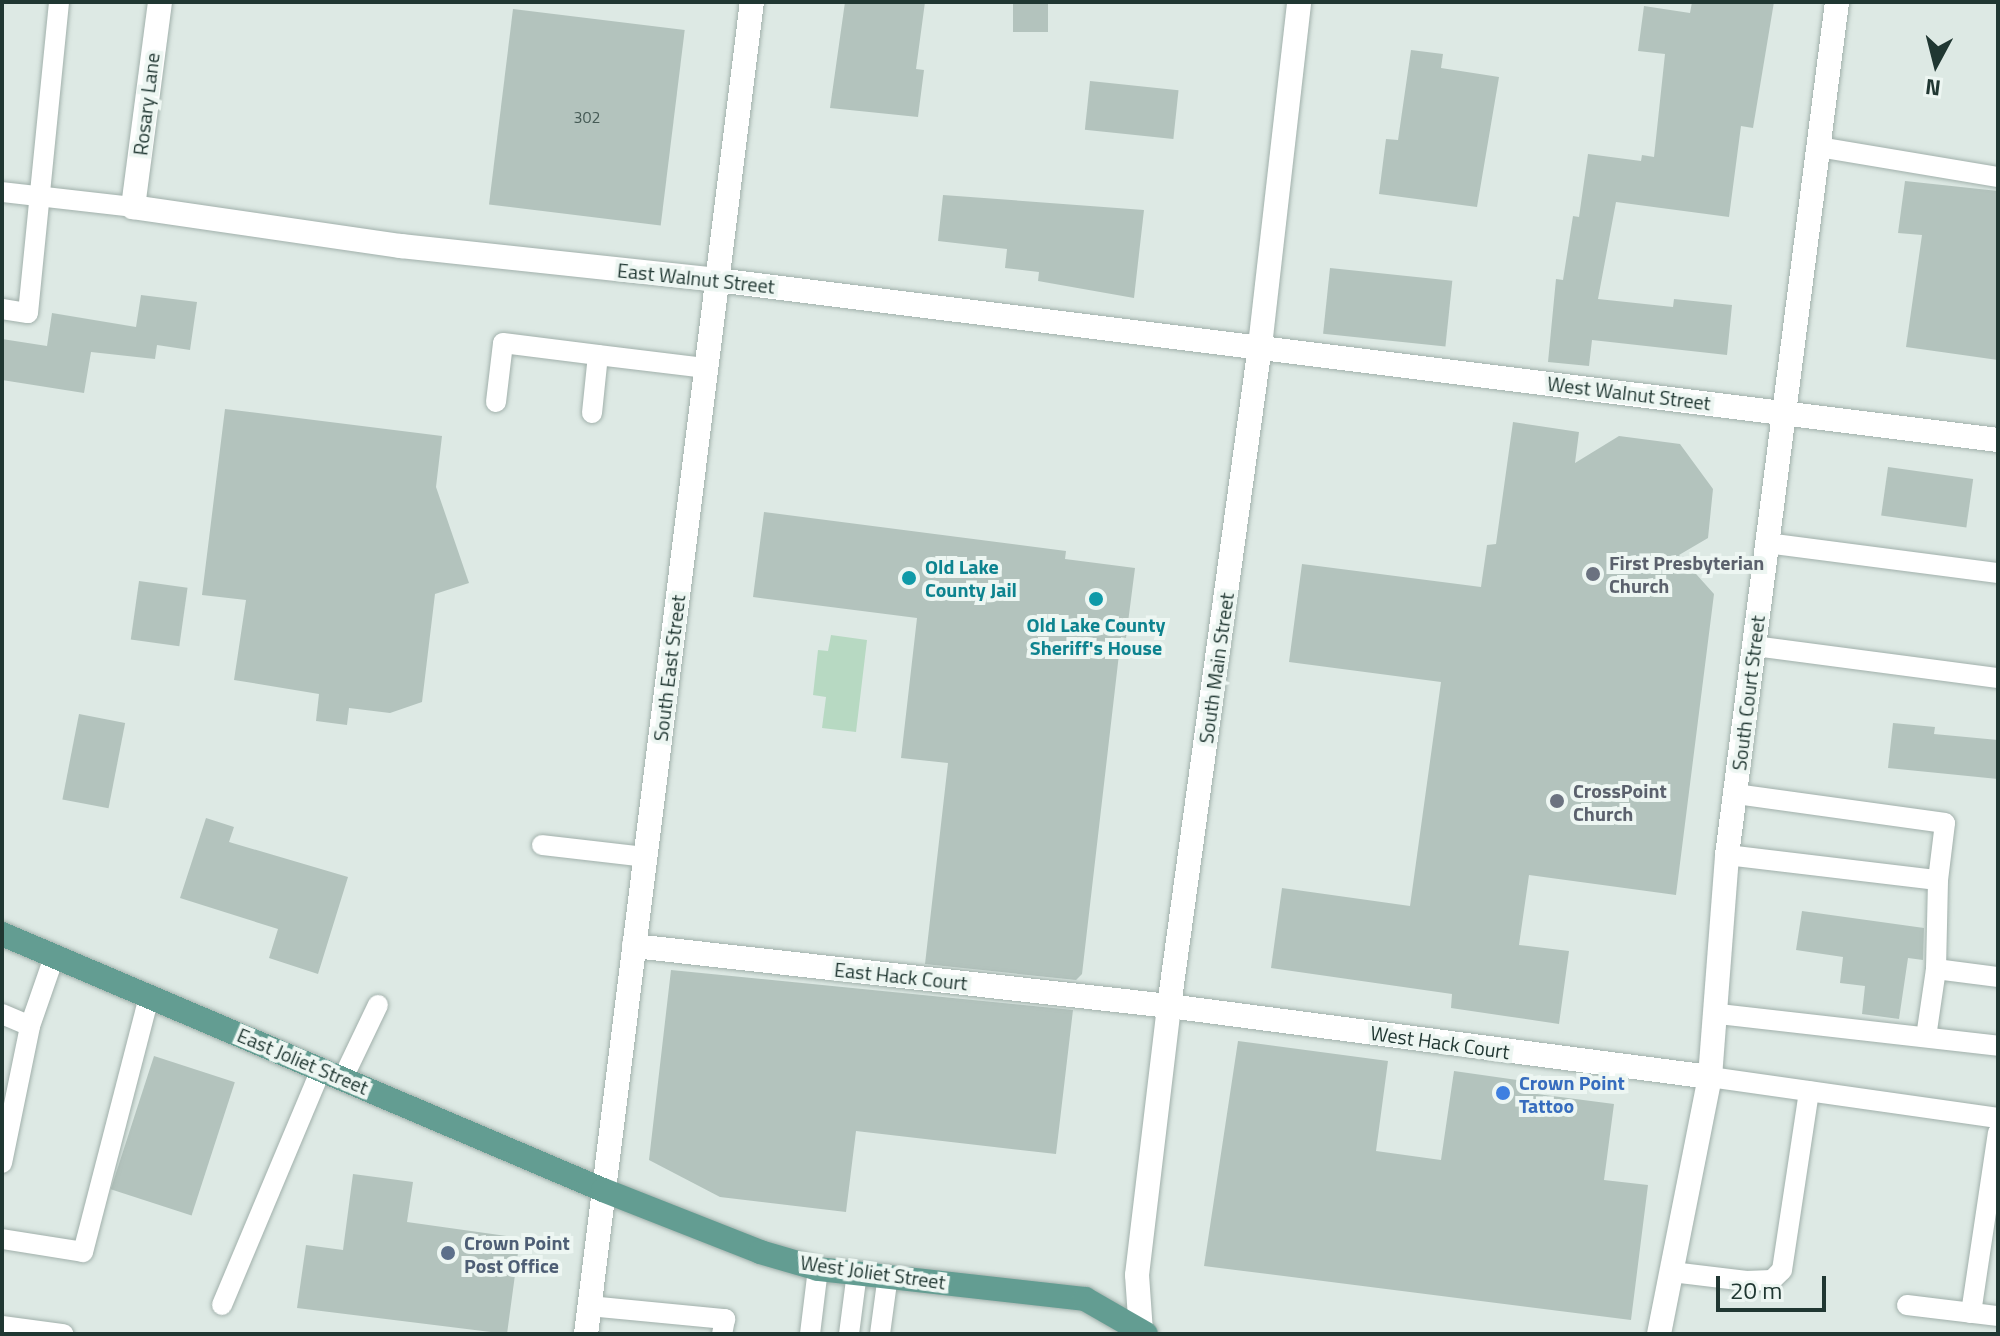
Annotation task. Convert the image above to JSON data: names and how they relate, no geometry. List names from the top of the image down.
{
  "streets": {
    "main road": ["East Joliet Street", "West Joliet Street"],
    "street": [
      "Rosary Lane",
      "East Walnut Street",
      "West Walnut Street",
      "South East Street",
      "South Main Street",
      "South Court Street",
      "East Hack Court",
      "West Hack Court"
    ]
  },
  "crossings": [
    ["Rosary Lane", "East Walnut Street"],
    ["East Walnut Street", "West Walnut Street"],
    ["East Walnut Street", "South East Street"],
    ["East Walnut Street", "South Main Street"],
    ["West Walnut Street", "South Main Street"],
    ["West Walnut Street", "South Court Street"],
    ["South East Street", "East Hack Court"],
    ["South East Street", "East Joliet Street"],
    ["South East Street", "West Joliet Street"],
    ["South Main Street", "East Hack Court"],
    ["South Main Street", "West Hack Court"],
    ["South Main Street", "West Joliet Street"],
    ["South Court Street", "West Hack Court"],
    ["East Hack Court", "West Hack Court"],
    ["East Joliet Street", "West Joliet Street"]
  ],
  "places": [
    "First Presbyterian Church",
    "Old Lake County Jail",
    "Old Lake County Sheriff's House",
    "CrossPoint Church",
    "Crown Point Tattoo",
    "Crown Point Post Office"
  ],
  "house_numbers": ["302"],
  "scale_bar": "20 m",
  "north": "bottom"
}
